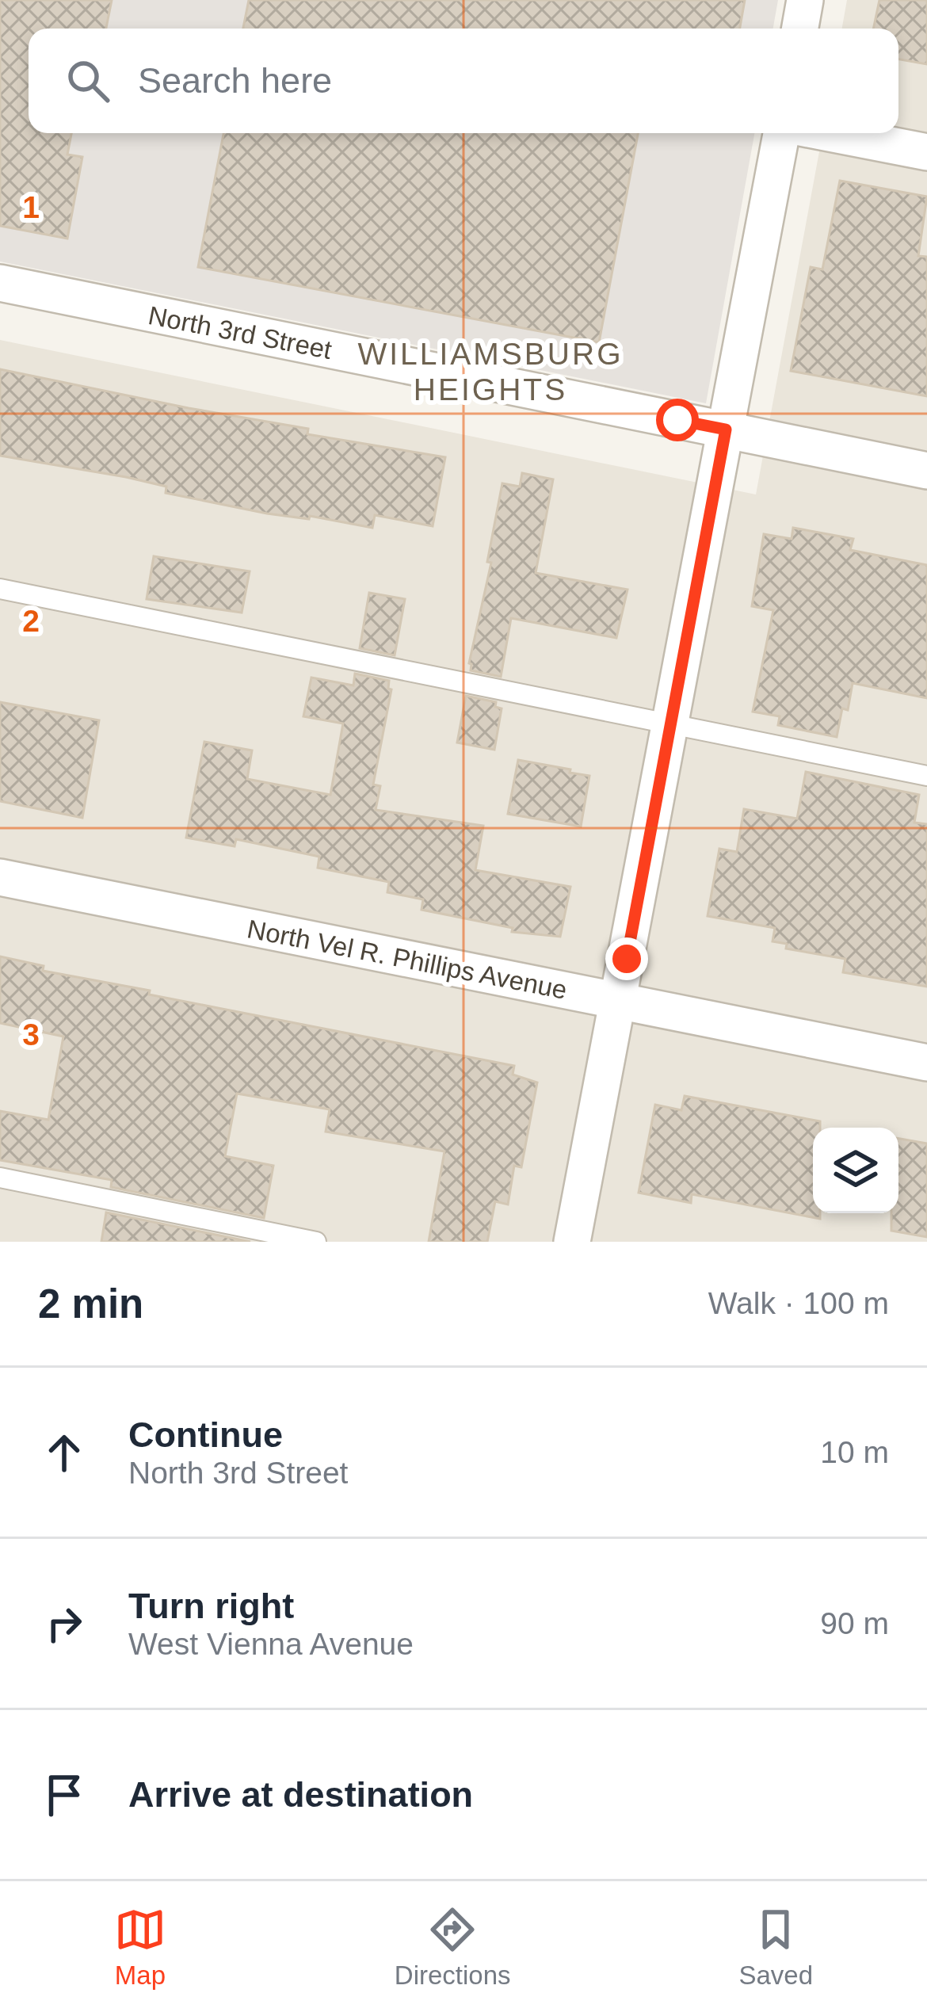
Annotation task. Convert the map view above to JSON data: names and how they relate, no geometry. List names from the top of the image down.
{
  "streets": {
    "street": ["North 3rd Street", "North Vel R. Phillips Avenue"]
  },
  "districts": ["WILLIAMSBURG HEIGHTS"],
  "page": {
    "search": "Search here",
    "heading": ["2 min", "Walk · 100 m"],
    "list": [
      ["Continue", "North 3rd Street", "10 m"],
      ["Turn right", "West Vienna Avenue", "90 m"],
      "Arrive at destination"
    ],
    "nav": ["Map", "Directions", "Saved"]
  },
  "grid": {
    "rows": ["1", "2", "3"]
  }
}
